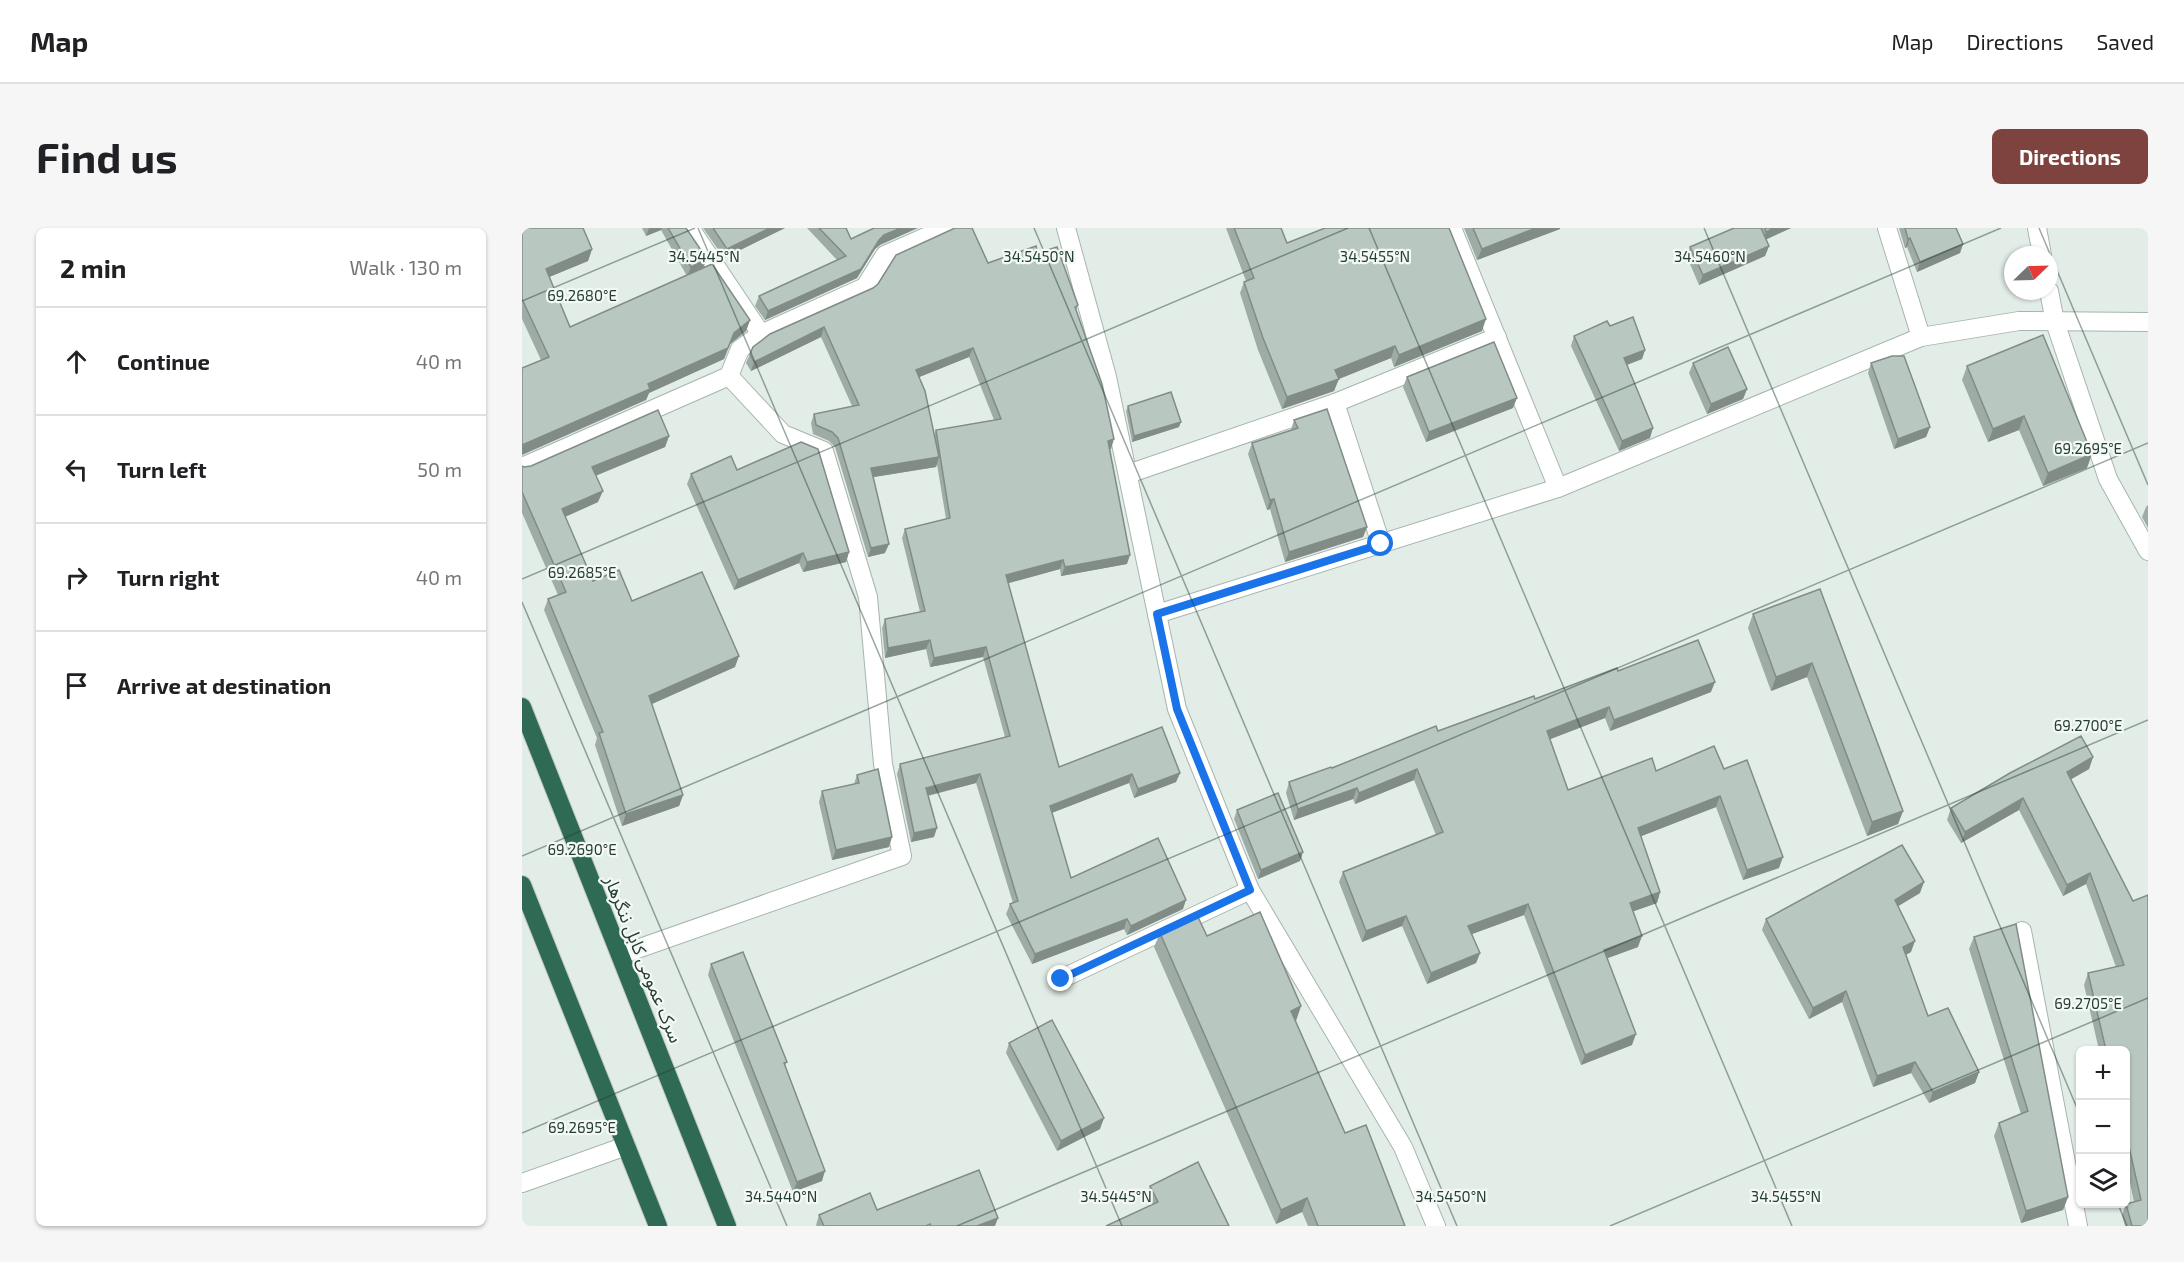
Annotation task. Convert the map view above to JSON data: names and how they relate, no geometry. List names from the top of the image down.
{
  "streets": {
    "highway": ["سرک عمومی کابل ننگرهار"]
  },
  "north": "top right",
  "page": {
    "header": "Map",
    "nav": ["Map", "Directions", "Saved"],
    "buttons": "Directions",
    "title": "Find us",
    "heading": ["2 min", "Walk · 130 m"],
    "list": [
      ["Continue", "40 m"],
      ["Turn left", "50 m"],
      ["Turn right", "40 m"],
      "Arrive at destination"
    ],
    "map_buttons": ["+", "−"]
  },
  "coordinates": [
    "34.5445°N",
    "34.5450°N",
    "34.5455°N",
    "34.5460°N",
    "69.2680°E",
    "69.2695°E",
    "69.2685°E",
    "69.2700°E",
    "69.2690°E",
    "69.2705°E",
    "34.5440°N"
  ]
}
